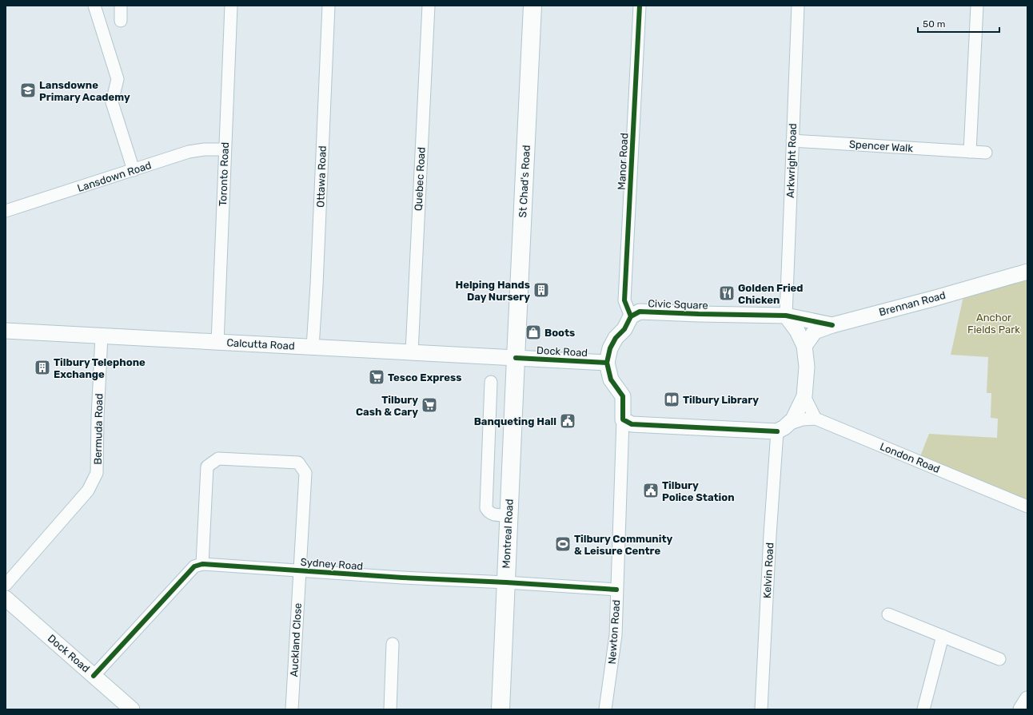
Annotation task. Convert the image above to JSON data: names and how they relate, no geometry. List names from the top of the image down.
{
  "streets": {
    "main road": ["St Chad's Road", "Montreal Road"],
    "street": [
      "Spencer Walk",
      "Arkwright Road",
      "Manor Road",
      "Toronto Road",
      "Lansdown Road",
      "Ottawa Road",
      "Quebec Road",
      "Brennan Road",
      "Civic Square",
      "Calcutta Road",
      "Dock Road",
      "Bermuda Road",
      "London Road",
      "Sydney Road",
      "Kelvin Road",
      "Newton Road",
      "Auckland Close"
    ]
  },
  "crossings": [
    ["Spencer Walk", "Arkwright Road"],
    ["Arkwright Road", "Civic Square"],
    ["Manor Road", "Civic Square"],
    ["Toronto Road", "Lansdown Road"],
    ["Toronto Road", "Calcutta Road"],
    ["Ottawa Road", "Calcutta Road"],
    ["Quebec Road", "Calcutta Road"],
    ["St Chad's Road", "Calcutta Road"],
    ["St Chad's Road", "Dock Road"],
    ["St Chad's Road", "Montreal Road"],
    ["Brennan Road", "Civic Square"],
    ["Calcutta Road", "Dock Road"],
    ["Calcutta Road", "Bermuda Road"],
    ["Calcutta Road", "Montreal Road"],
    ["Dock Road", "Montreal Road"],
    ["Montreal Road", "Sydney Road"],
    ["Sydney Road", "Newton Road"],
    ["Sydney Road", "Auckland Close"]
  ],
  "parks": ["Anchor Fields Park"],
  "places": {
    "school or university": ["Lansdowne Primary Academy"],
    "building": ["Helping Hands Day Nursery", "Tilbury Telephone Exchange"],
    "restaurant": ["Golden Fried Chicken"],
    "shop": ["Boots"],
    "supermarket": ["Tesco Express", "Tilbury Cash & Cary"],
    "library": ["Tilbury Library"],
    "public building": ["Banqueting Hall", "Tilbury Police Station"],
    "sports": ["Tilbury Community & Leisure Centre"]
  },
  "scale_bar": "50 m"
}
